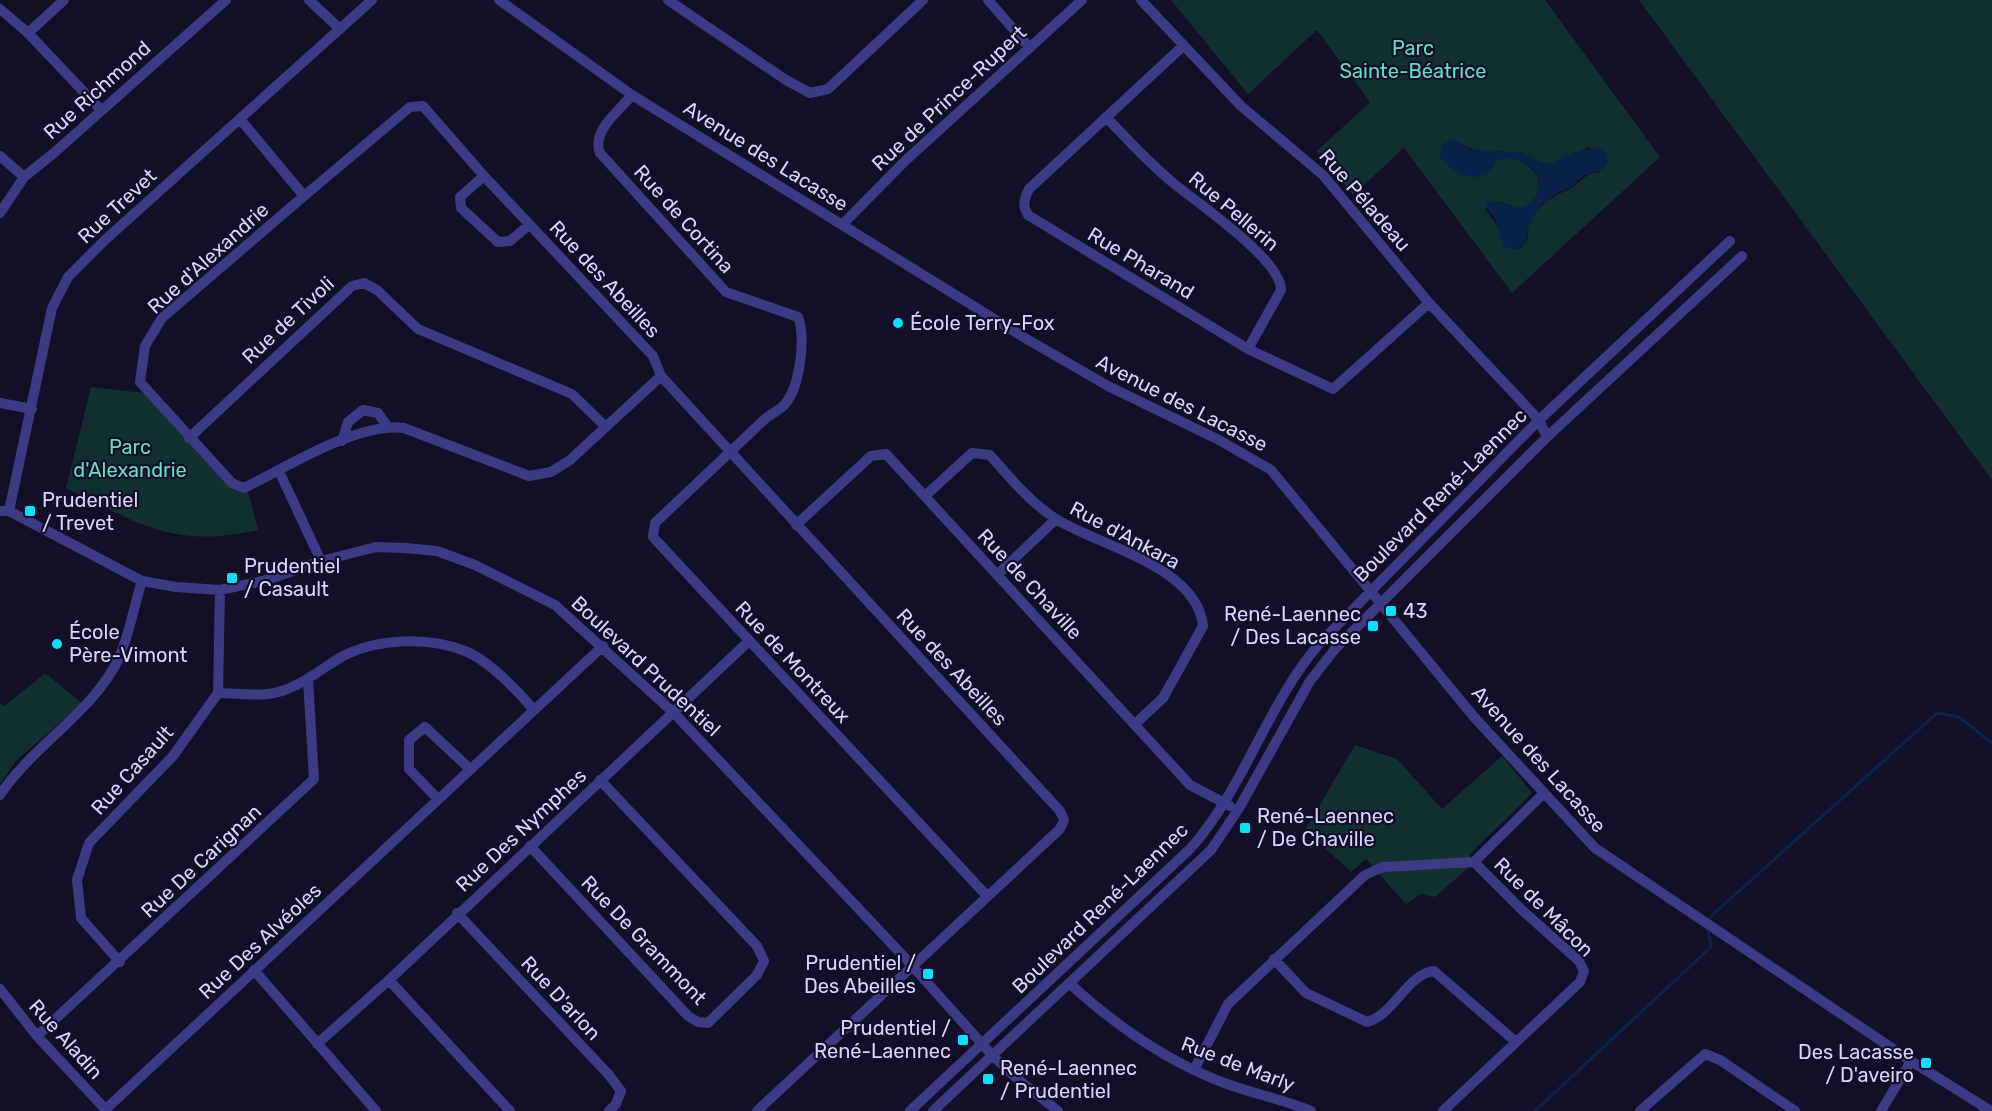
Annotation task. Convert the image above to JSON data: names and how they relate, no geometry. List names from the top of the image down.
{
  "streets": {
    "street": [
      "Rue Richmond",
      "Rue de Prince-Rupert",
      "Avenue des Lacasse",
      "Rue Péladeau",
      "Rue Trevet",
      "Rue Pellerin",
      "Rue de Cortina",
      "Rue d'Alexandrie",
      "Rue Pharand",
      "Rue des Abeilles",
      "Rue de Tivoli",
      "Boulevard René-Laennec",
      "Rue d'Ankara",
      "Rue de Chaville",
      "Rue de Montreux",
      "Boulevard Prudentiel",
      "Rue Casault",
      "Rue Des Nymphes",
      "Rue De Carignan",
      "Rue de Mâcon",
      "Rue De Grammont",
      "Rue Des Alvéoles",
      "Rue D'arlon",
      "Rue Aladin",
      "Rue de Marly"
    ]
  },
  "crossings": [
    ["Rue de Prince-Rupert", "Avenue des Lacasse"],
    ["Avenue des Lacasse", "Rue de Cortina"],
    ["Avenue des Lacasse", "Boulevard René-Laennec"],
    ["Rue Péladeau", "Rue Pharand"],
    ["Rue Péladeau", "Boulevard René-Laennec"],
    ["Rue Trevet", "Boulevard Prudentiel"],
    ["Rue Pellerin", "Rue Pharand"],
    ["Rue de Cortina", "Rue des Abeilles"],
    ["Rue de Cortina", "Rue de Montreux"],
    ["Rue d'Alexandrie", "Rue des Abeilles"],
    ["Rue d'Alexandrie", "Rue de Tivoli"],
    ["Rue des Abeilles", "Rue de Chaville"],
    ["Rue des Abeilles", "Rue de Montreux"],
    ["Rue des Abeilles", "Boulevard Prudentiel"],
    ["Boulevard René-Laennec", "Rue de Chaville"],
    ["Boulevard René-Laennec", "Boulevard Prudentiel"],
    ["Boulevard René-Laennec", "Rue de Marly"],
    ["Rue d'Ankara", "Rue de Chaville"],
    ["Rue de Montreux", "Rue Des Nymphes"],
    ["Boulevard Prudentiel", "Rue Des Nymphes"],
    ["Boulevard Prudentiel", "Rue Des Alvéoles"],
    ["Rue Casault", "Rue De Carignan"],
    ["Rue Des Nymphes", "Rue De Grammont"],
    ["Rue Des Nymphes", "Rue D'arlon"],
    ["Rue De Carignan", "Rue Aladin"],
    ["Rue de Mâcon", "Rue de Marly"],
    ["Rue Des Alvéoles", "Rue Aladin"]
  ],
  "parks": ["Parc Sainte-Béatrice", "Parc d'Alexandrie"],
  "places": {
    "other": ["École Terry-Fox", "École Père-Vimont"],
    "transit": [
      "Prudentiel / Trevet",
      "Prudentiel / Casault",
      "43",
      "René-Laennec / Des Lacasse",
      "René-Laennec / De Chaville",
      "Prudentiel / Des Abeilles",
      "Prudentiel / René-Laennec",
      "Des Lacasse / D'aveiro",
      "René-Laennec / Prudentiel"
    ]
  }
}
